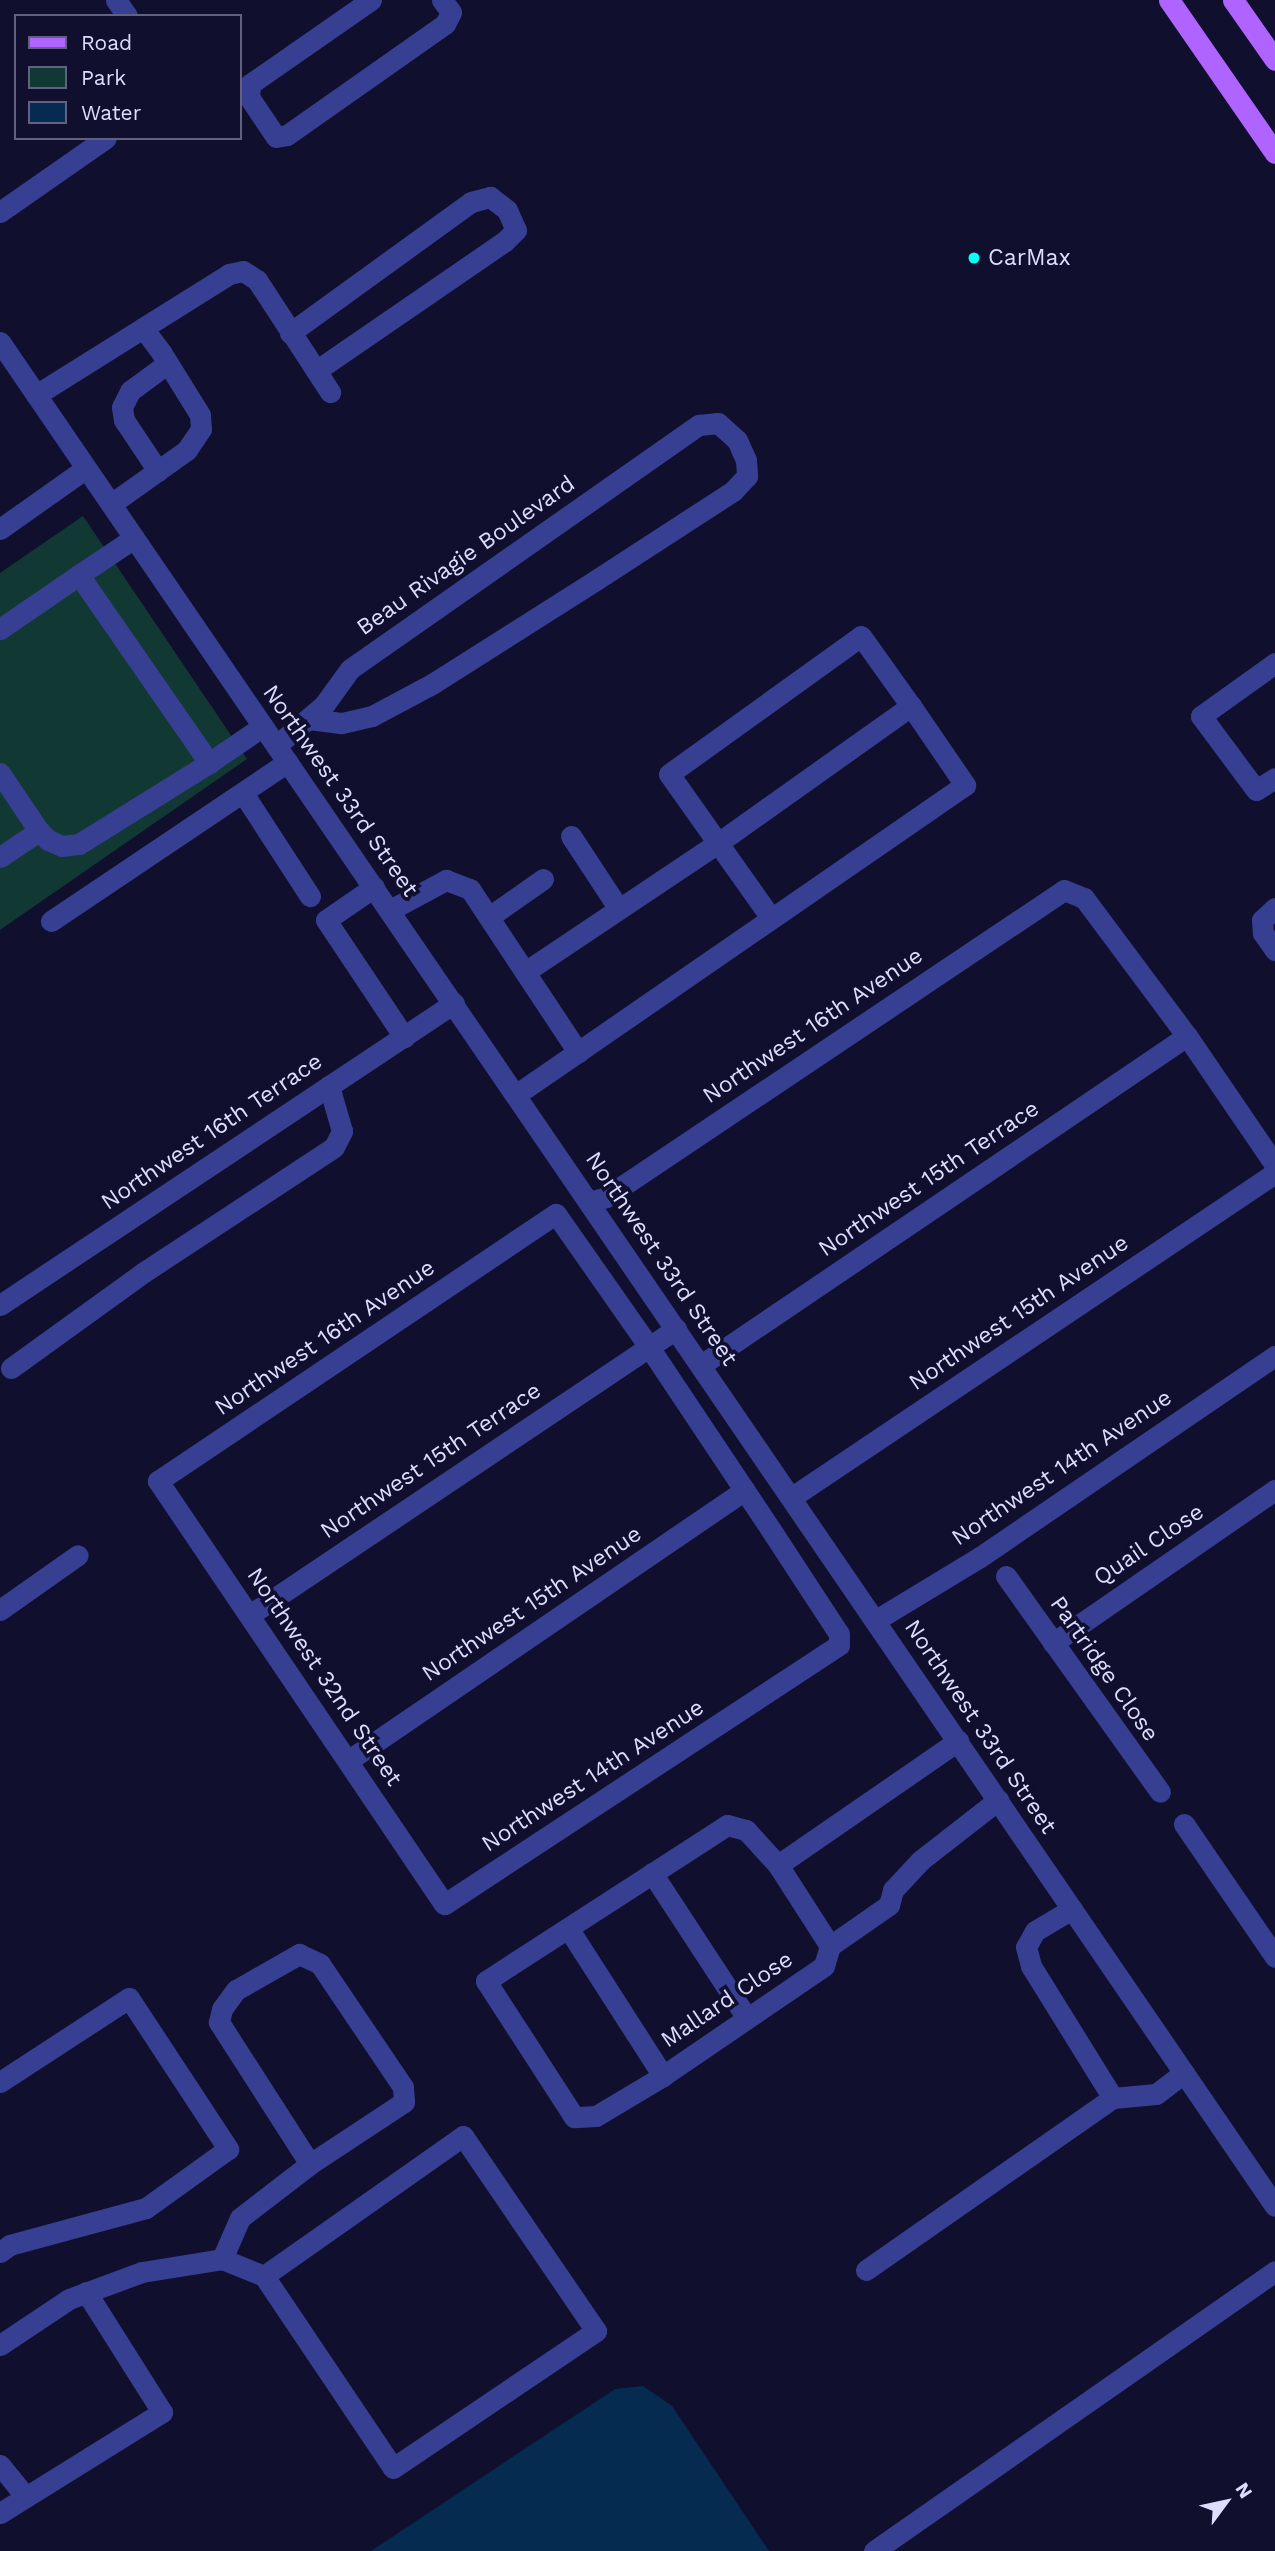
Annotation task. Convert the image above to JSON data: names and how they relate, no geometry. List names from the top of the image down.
{
  "streets": {
    "street": [
      "Beau Rivagie Boulevard",
      "Northwest 33rd Street",
      "Northwest 16th Avenue",
      "Northwest 16th Terrace",
      "Northwest 15th Terrace",
      "Northwest 15th Avenue",
      "Northwest 14th Avenue",
      "Quail Close",
      "Partridge Close",
      "Northwest 32nd Street",
      "Mallard Close"
    ]
  },
  "crossings": [
    ["Beau Rivagie Boulevard", "Northwest 33rd Street"],
    ["Northwest 33rd Street", "Northwest 16th Avenue"],
    ["Northwest 33rd Street", "Northwest 16th Terrace"],
    ["Northwest 33rd Street", "Northwest 15th Terrace"],
    ["Northwest 33rd Street", "Northwest 15th Avenue"],
    ["Northwest 33rd Street", "Northwest 14th Avenue"],
    ["Northwest 16th Avenue", "Northwest 15th Terrace"],
    ["Northwest 16th Avenue", "Northwest 32nd Street"],
    ["Northwest 15th Terrace", "Northwest 32nd Street"],
    ["Northwest 15th Avenue", "Northwest 14th Avenue"],
    ["Northwest 15th Avenue", "Northwest 32nd Street"],
    ["Northwest 14th Avenue", "Northwest 32nd Street"],
    ["Quail Close", "Partridge Close"]
  ],
  "places": ["CarMax"],
  "legend": ["Road", "Park", "Water"],
  "north": "top right"
}
